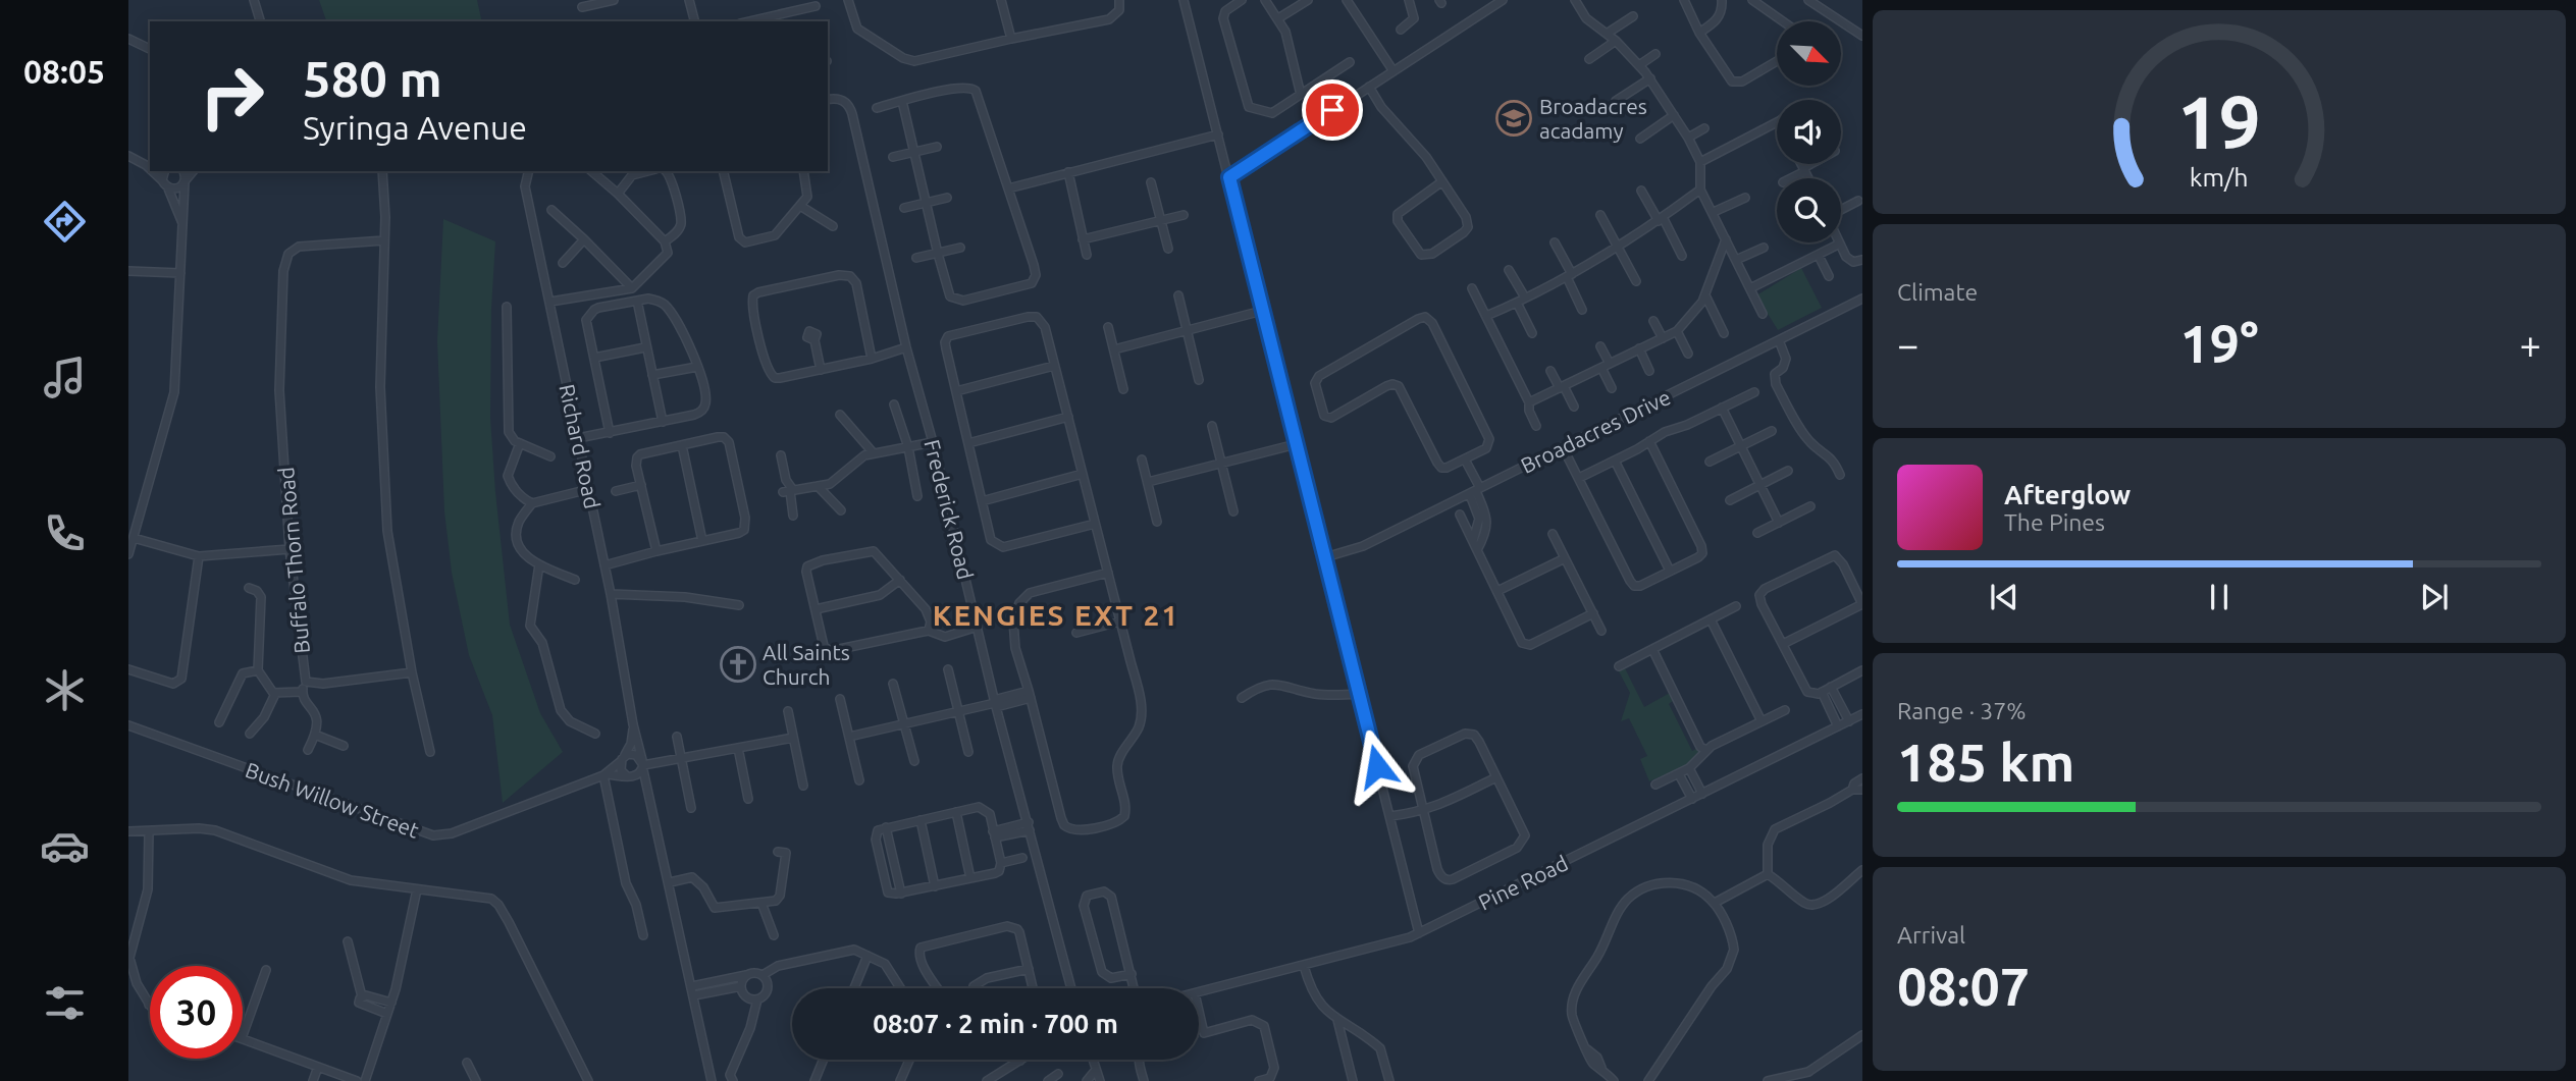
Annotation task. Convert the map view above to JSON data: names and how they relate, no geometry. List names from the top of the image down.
{
  "streets": {
    "street": [
      "Broadacres Drive",
      "Richard Road",
      "Frederick Road",
      "Buffalo Thorn Road",
      "Bush Willow Street",
      "Pine Road"
    ]
  },
  "crossings": [
    ["Richard Road", "Bush Willow Street"]
  ],
  "districts": ["KENGIES EXT 21"],
  "places": {
    "school or university": ["Broadacres acadamy"],
    "church": ["All Saints Church"]
  },
  "north": "bottom right",
  "page": {
    "tabs": "08:05",
    "turn": ["580 m", "Syringa Avenue"],
    "tile": [
      "Climate",
      ["Range · 37%", "185 km"],
      ["Arrival", "08:07"]
    ],
    "heat": ["−", "19°", "+"],
    "song": ["Afterglow", "The Pines"],
    "limit": "30",
    "trip": "08:07 · 2 min · 700 m",
    "gauge": ["19", "km/h"]
  }
}
